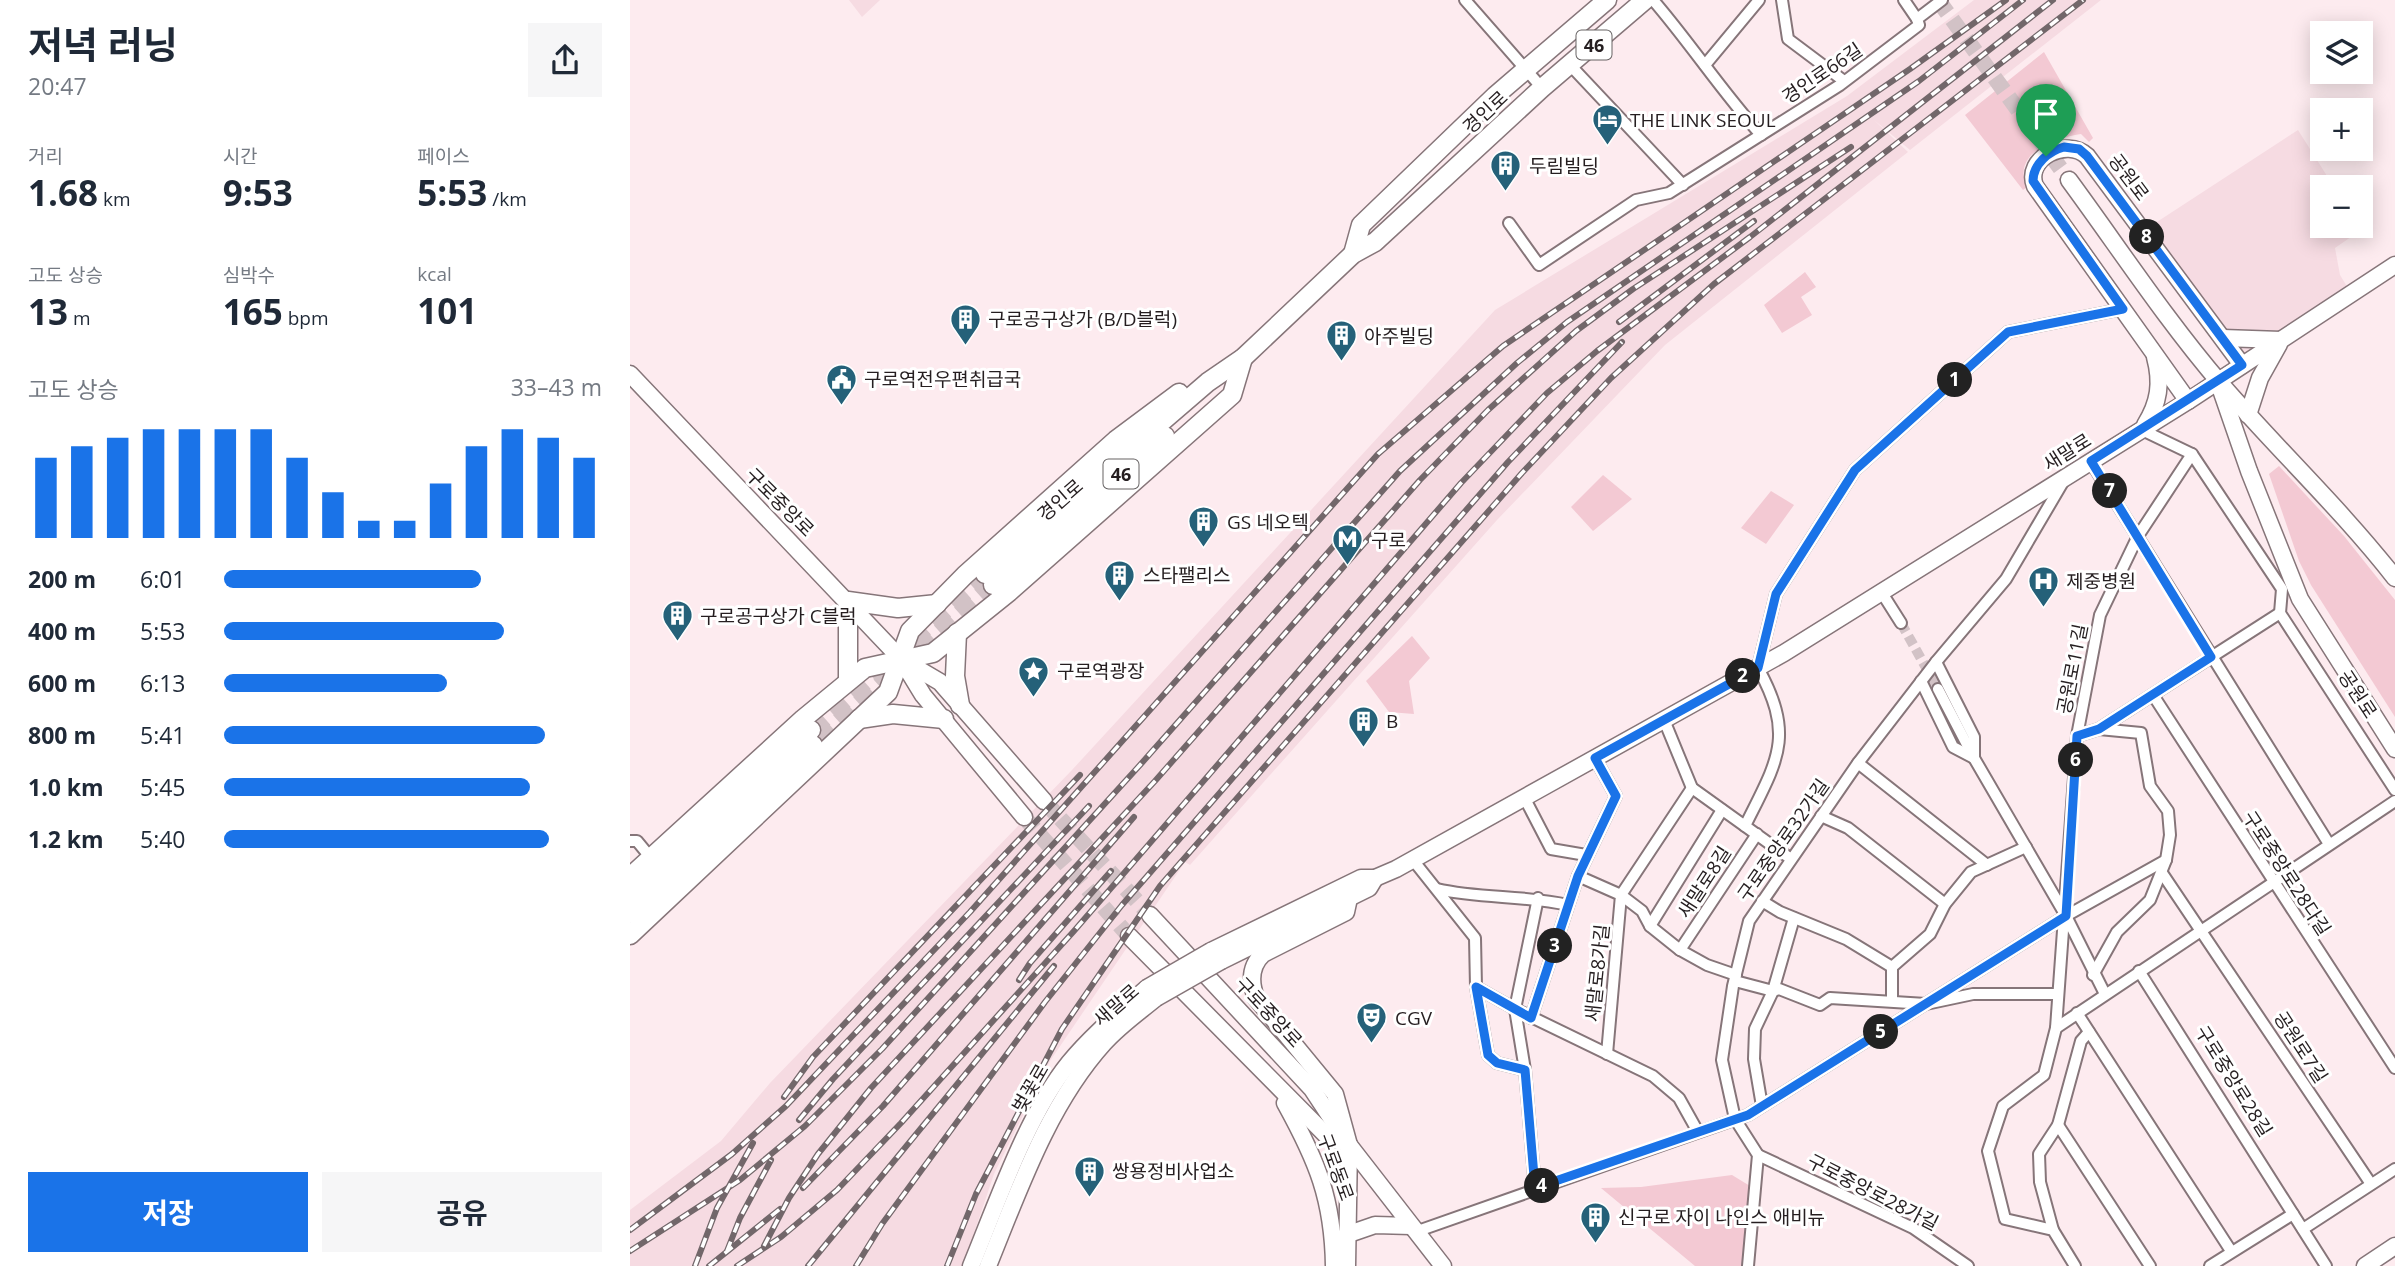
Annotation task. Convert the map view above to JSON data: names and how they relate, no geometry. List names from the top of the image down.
{
  "streets": {
    "main road": [
      "46",
      "경인로",
      "공원로",
      "새말로",
      "구로중앙로",
      "벚꽃로",
      "구로동로"
    ],
    "street": [
      "경인로66길",
      "공원로11길",
      "구로중앙로32가길",
      "구로중앙로28다길",
      "새말로8길",
      "새말로8가길",
      "공원로7길",
      "구로중앙로28길",
      "구로중앙로28가길"
    ]
  },
  "crossings": [
    ["공원로", "새말로"],
    ["공원로", "공원로11길"],
    ["새말로", "구로중앙로32가길"],
    ["새말로", "벚꽃로"],
    ["구로중앙로", "구로동로"],
    ["구로중앙로32가길", "새말로8길"],
    ["구로중앙로32가길", "구로중앙로28가길"],
    ["새말로8길", "새말로8가길"]
  ],
  "places": {
    "hotel": ["THE LINK SEOUL"],
    "building": [
      "두림빌딩",
      "구로공구상가 (B/D블럭)",
      "아주빌딩",
      "GS 네오텍",
      "스타팰리스",
      "구로공구상가 C블럭",
      "B",
      "쌍용정비사업소",
      "신구로 자이 나인스 애비뉴"
    ],
    "public building": ["구로역전우편취급국"],
    "metro station": ["구로"],
    "hospital": ["제중병원"],
    "place": ["구로역광장"],
    "theatre": ["CGV"]
  },
  "page": {
    "heading": ["저녁 러닝", "20:47"],
    "map_buttons": ["+", "−"],
    "stats": [
      ["거리", "1.68 km"],
      ["시간", "9:53"],
      ["페이스", "5:53 /km"],
      ["고도 상승", "13 m"],
      ["심박수", "165 bpm"],
      ["kcal", "101"]
    ],
    "pins": [
      "8",
      "1",
      "7",
      "2",
      "6",
      "3",
      "5",
      "4"
    ],
    "chart": ["고도 상승", "33–43 m"],
    "list": [
      {
        "name": "200 m",
        "note": "6:01"
      },
      {
        "name": "400 m",
        "note": "5:53"
      },
      {
        "name": "600 m",
        "note": "6:13"
      },
      {
        "name": "800 m",
        "note": "5:41"
      },
      {
        "name": "1.0 km",
        "note": "5:45"
      },
      {
        "name": "1.2 km",
        "note": "5:40"
      }
    ],
    "buttons": ["저장", "공유"]
  }
}
